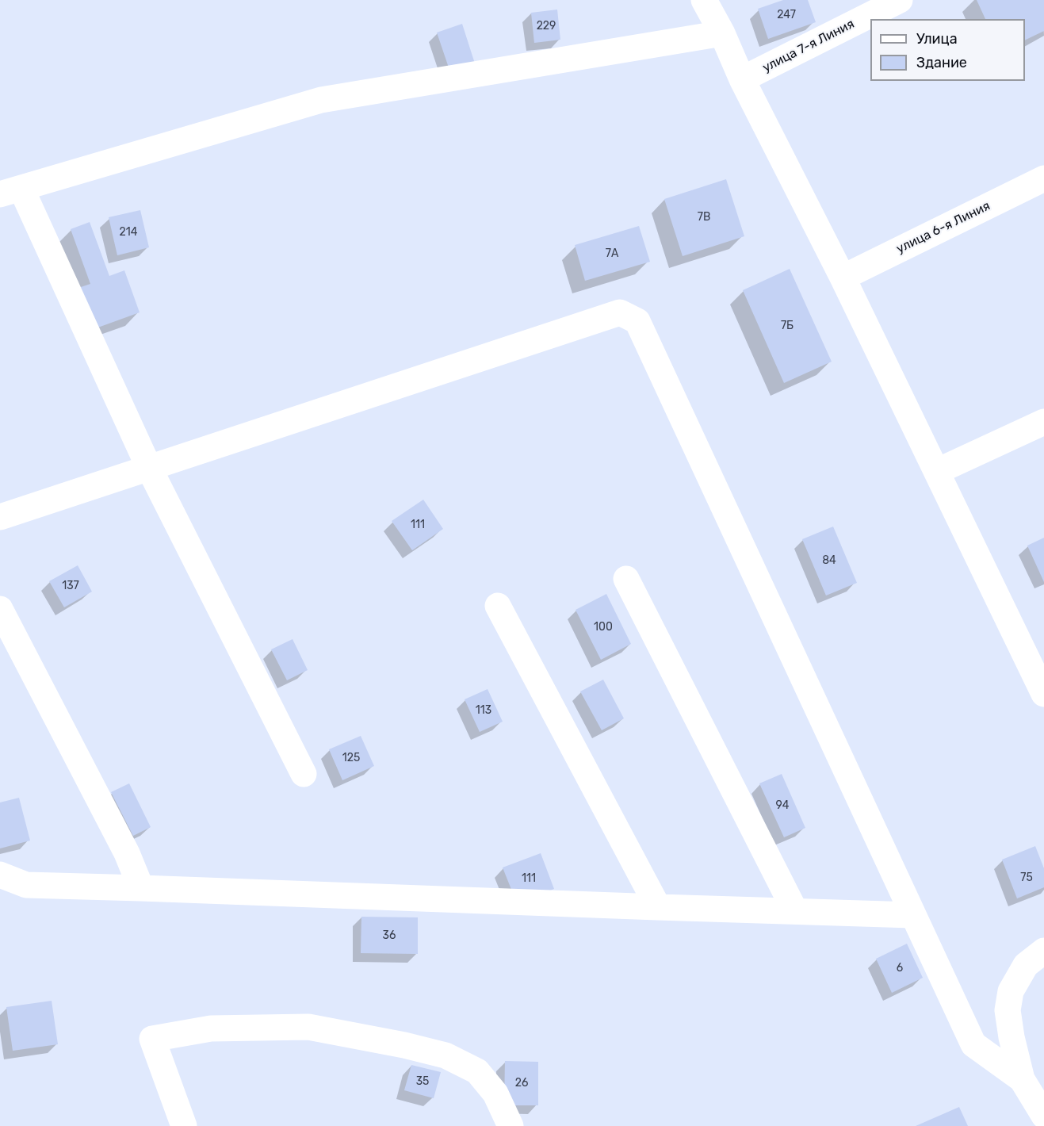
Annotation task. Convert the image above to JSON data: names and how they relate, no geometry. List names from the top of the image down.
{
  "streets": {
    "street": ["улица 7-я Линия", "улица 6-я Линия"]
  },
  "house_numbers": [
    "247",
    "229",
    "7В",
    "214",
    "7А",
    "7Б",
    "111",
    "84",
    "137",
    "100",
    "113",
    "125",
    "94",
    "75",
    "111",
    "36",
    "6",
    "35",
    "26"
  ],
  "legend": ["Улица", "Здание"]
}
